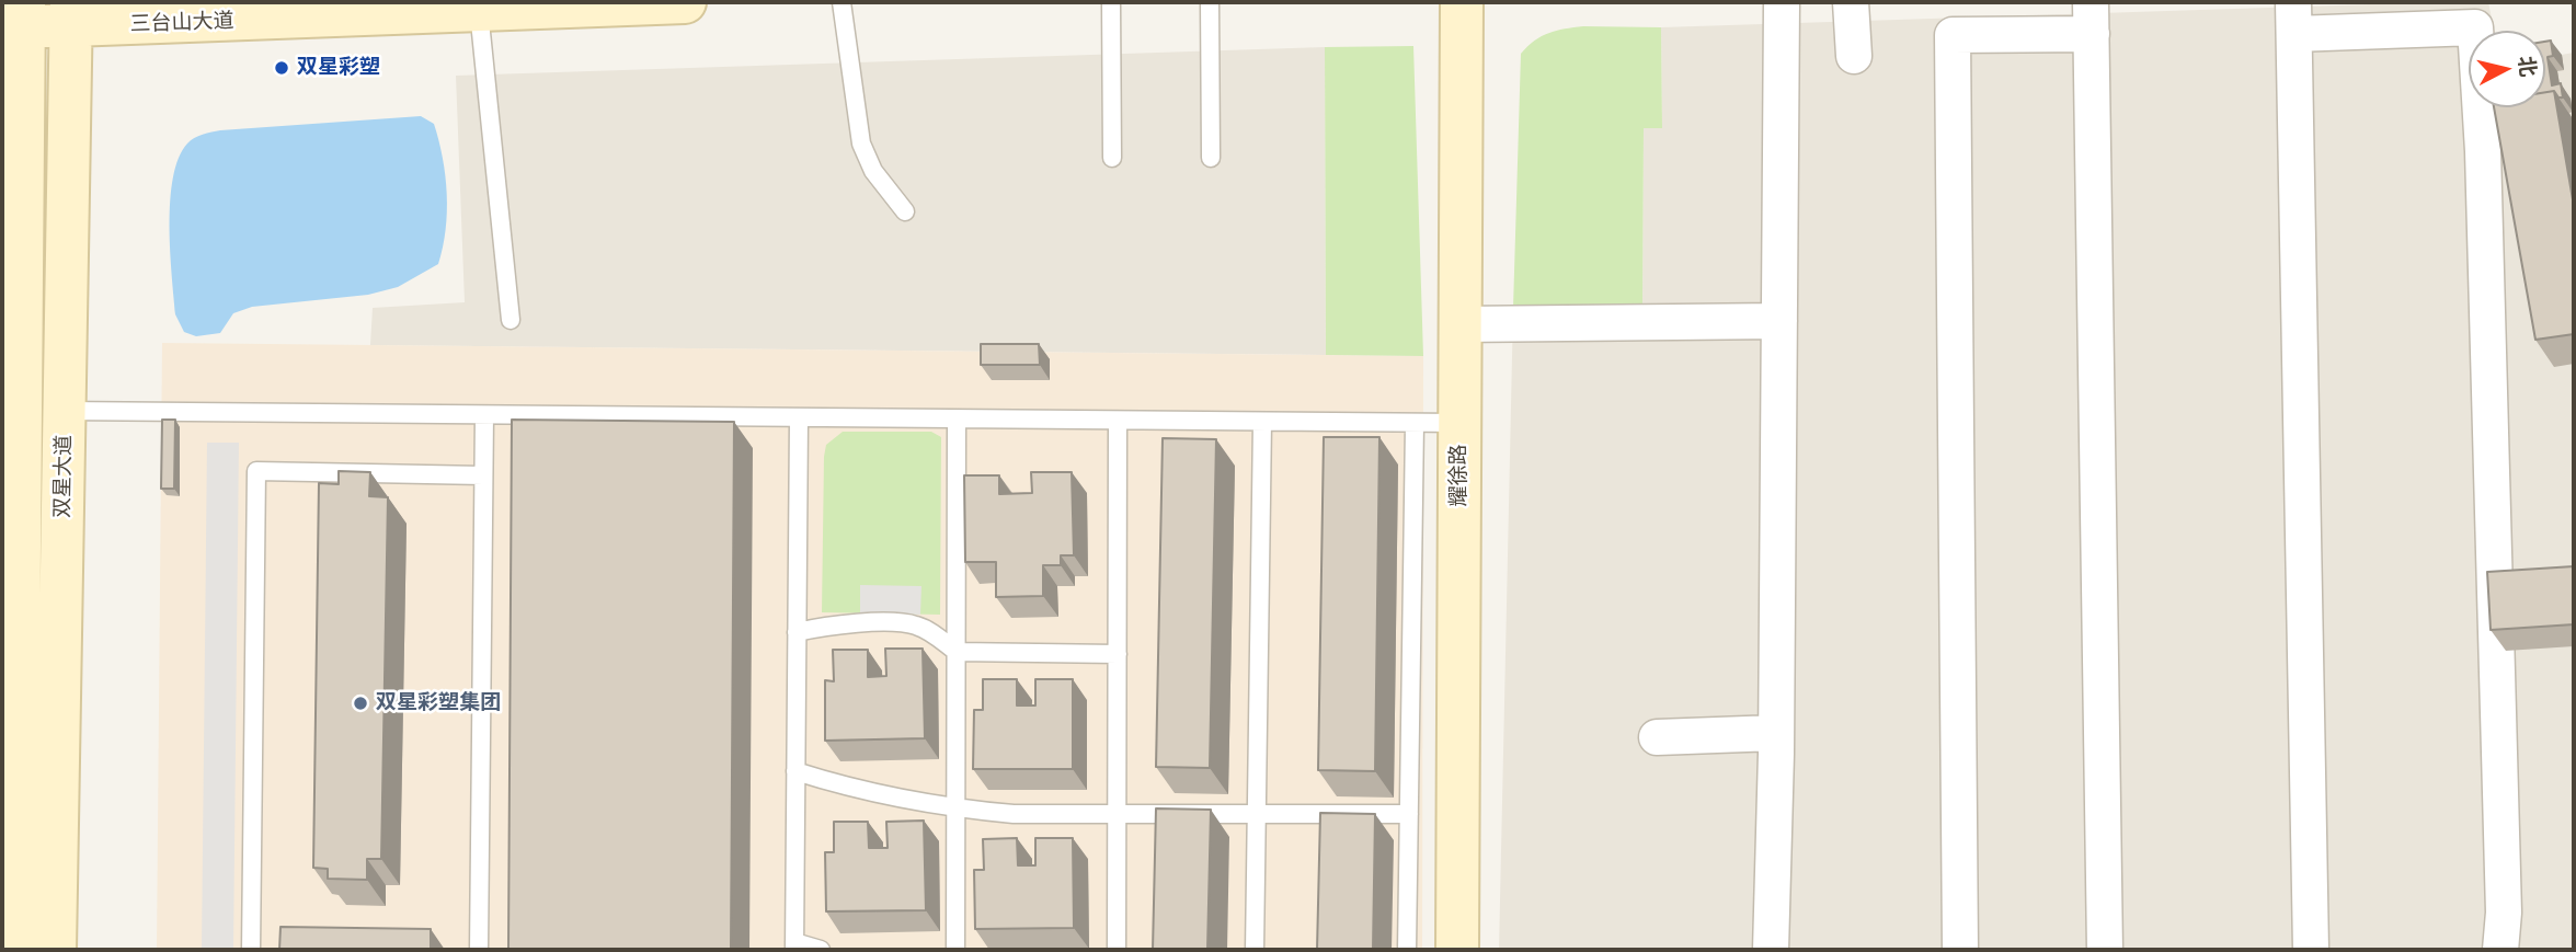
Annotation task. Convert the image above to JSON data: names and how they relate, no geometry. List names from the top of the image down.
{
  "streets": {
    "street": ["三台山大道", "耀徐路", "双星大道"]
  },
  "crossings": [
    ["三台山大道", "双星大道"]
  ],
  "places": ["双星彩塑", "双星彩塑集团"],
  "north": "right"
}
